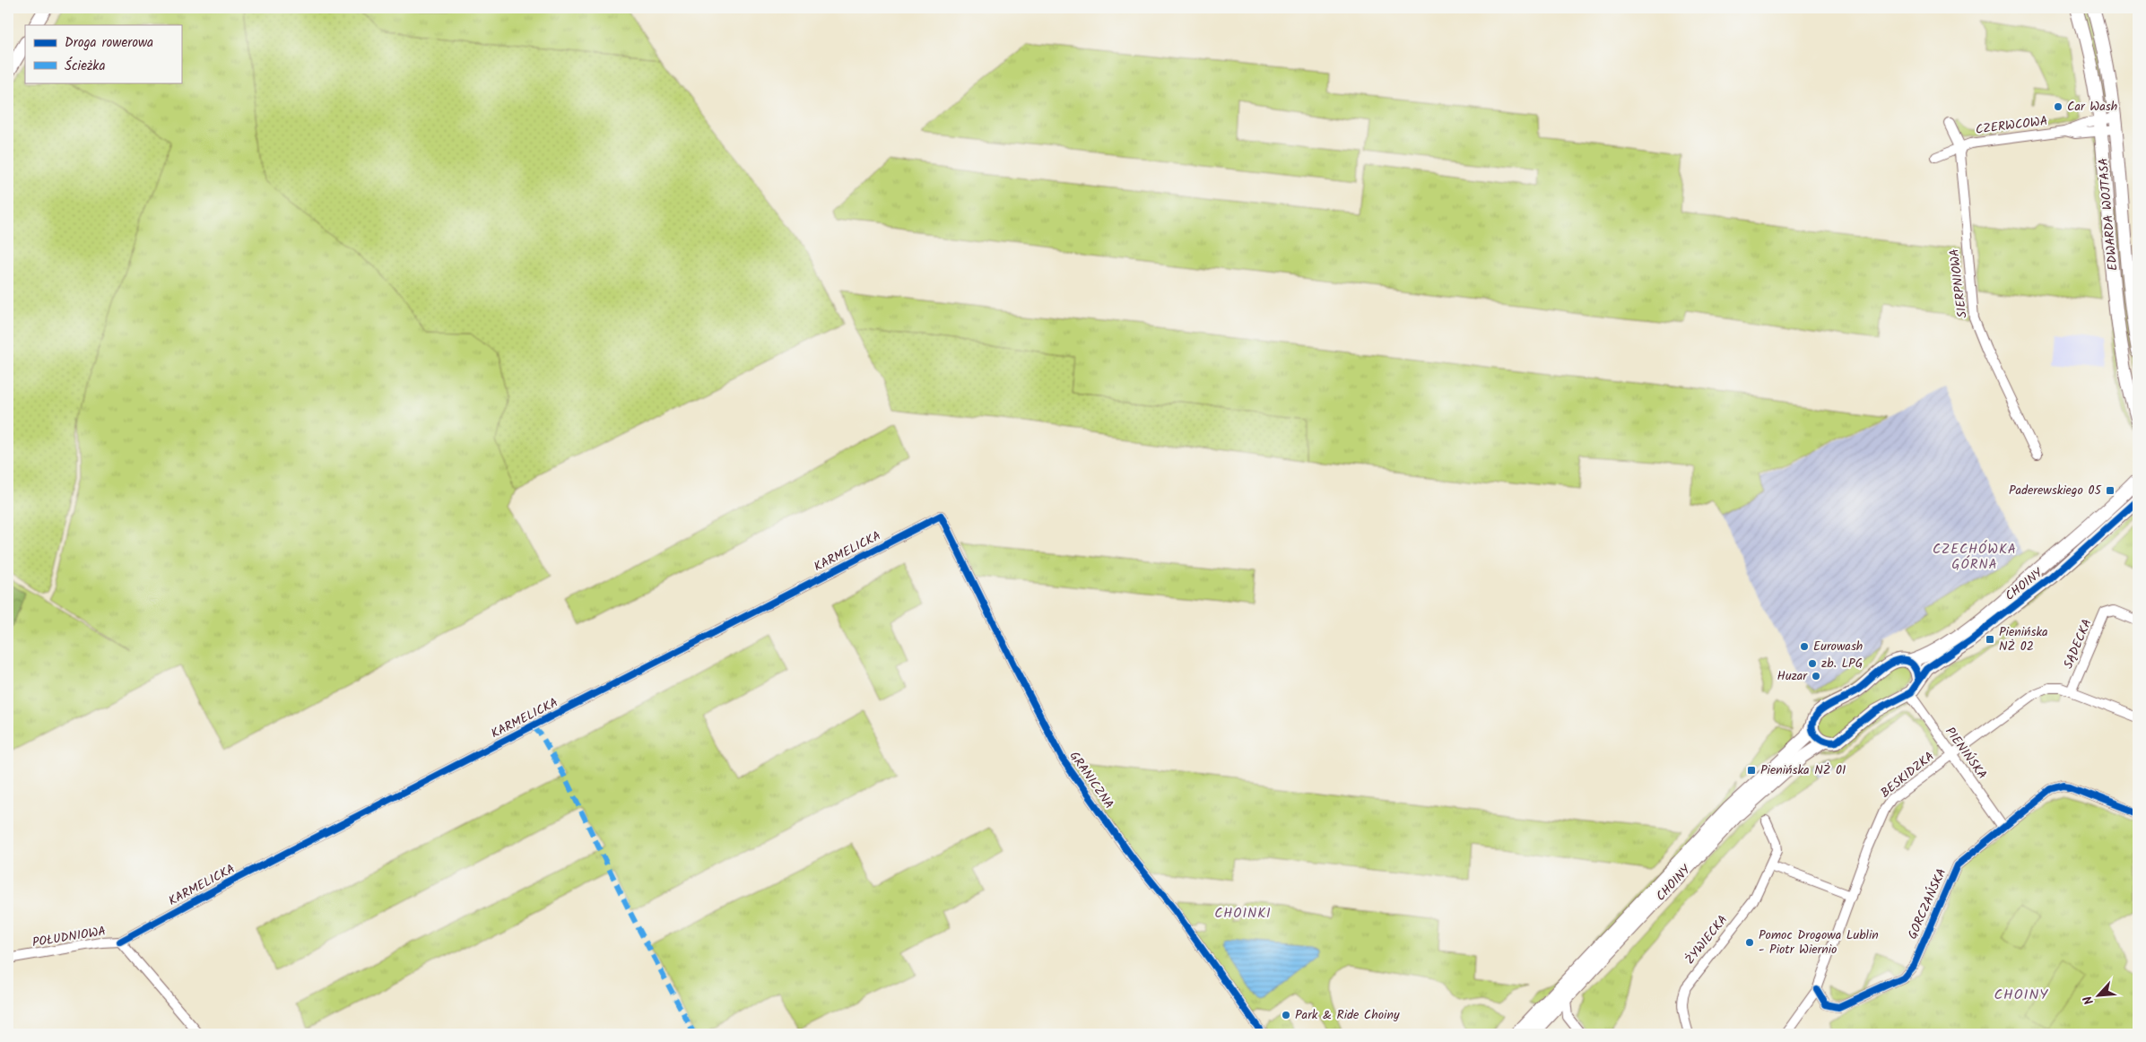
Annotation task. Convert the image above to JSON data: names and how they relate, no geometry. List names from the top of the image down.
{
  "streets": {
    "street": [
      "CZERWCOWA",
      "EDWARDA WOJTASA",
      "SIERPNIOWA",
      "KARMELICKA",
      "CHOINY",
      "SĄDECKA",
      "PIENIŃSKA",
      "BESKIDZKA",
      "GRANICZNA",
      "GORCZAŃSKA",
      "POŁUDNIOWA",
      "ŻYWIECKA"
    ]
  },
  "crossings": [
    ["CZERWCOWA", "EDWARDA WOJTASA"],
    ["CZERWCOWA", "SIERPNIOWA"],
    ["KARMELICKA", "GRANICZNA"],
    ["KARMELICKA", "POŁUDNIOWA"],
    ["CHOINY", "PIENIŃSKA"],
    ["SĄDECKA", "BESKIDZKA"],
    ["PIENIŃSKA", "BESKIDZKA"],
    ["PIENIŃSKA", "GORCZAŃSKA"],
    ["BESKIDZKA", "GORCZAŃSKA"]
  ],
  "districts": ["CZECHÓWKA GÓRNA", "CHOINKI", "CHOINY"],
  "places": {
    "other": [
      "Car Wash",
      "Eurowash",
      "zb. LPG",
      "Huzar",
      "Pomoc Drogowa Lublin - Piotr Wiernio",
      "Park & Ride Choiny"
    ],
    "transit": ["Paderewskiego 05", "Pienińska NŻ 02", "Pienińska NŻ 01"]
  },
  "legend": ["Droga rowerowa", "Ścieżka"],
  "north": "bottom left"
}
